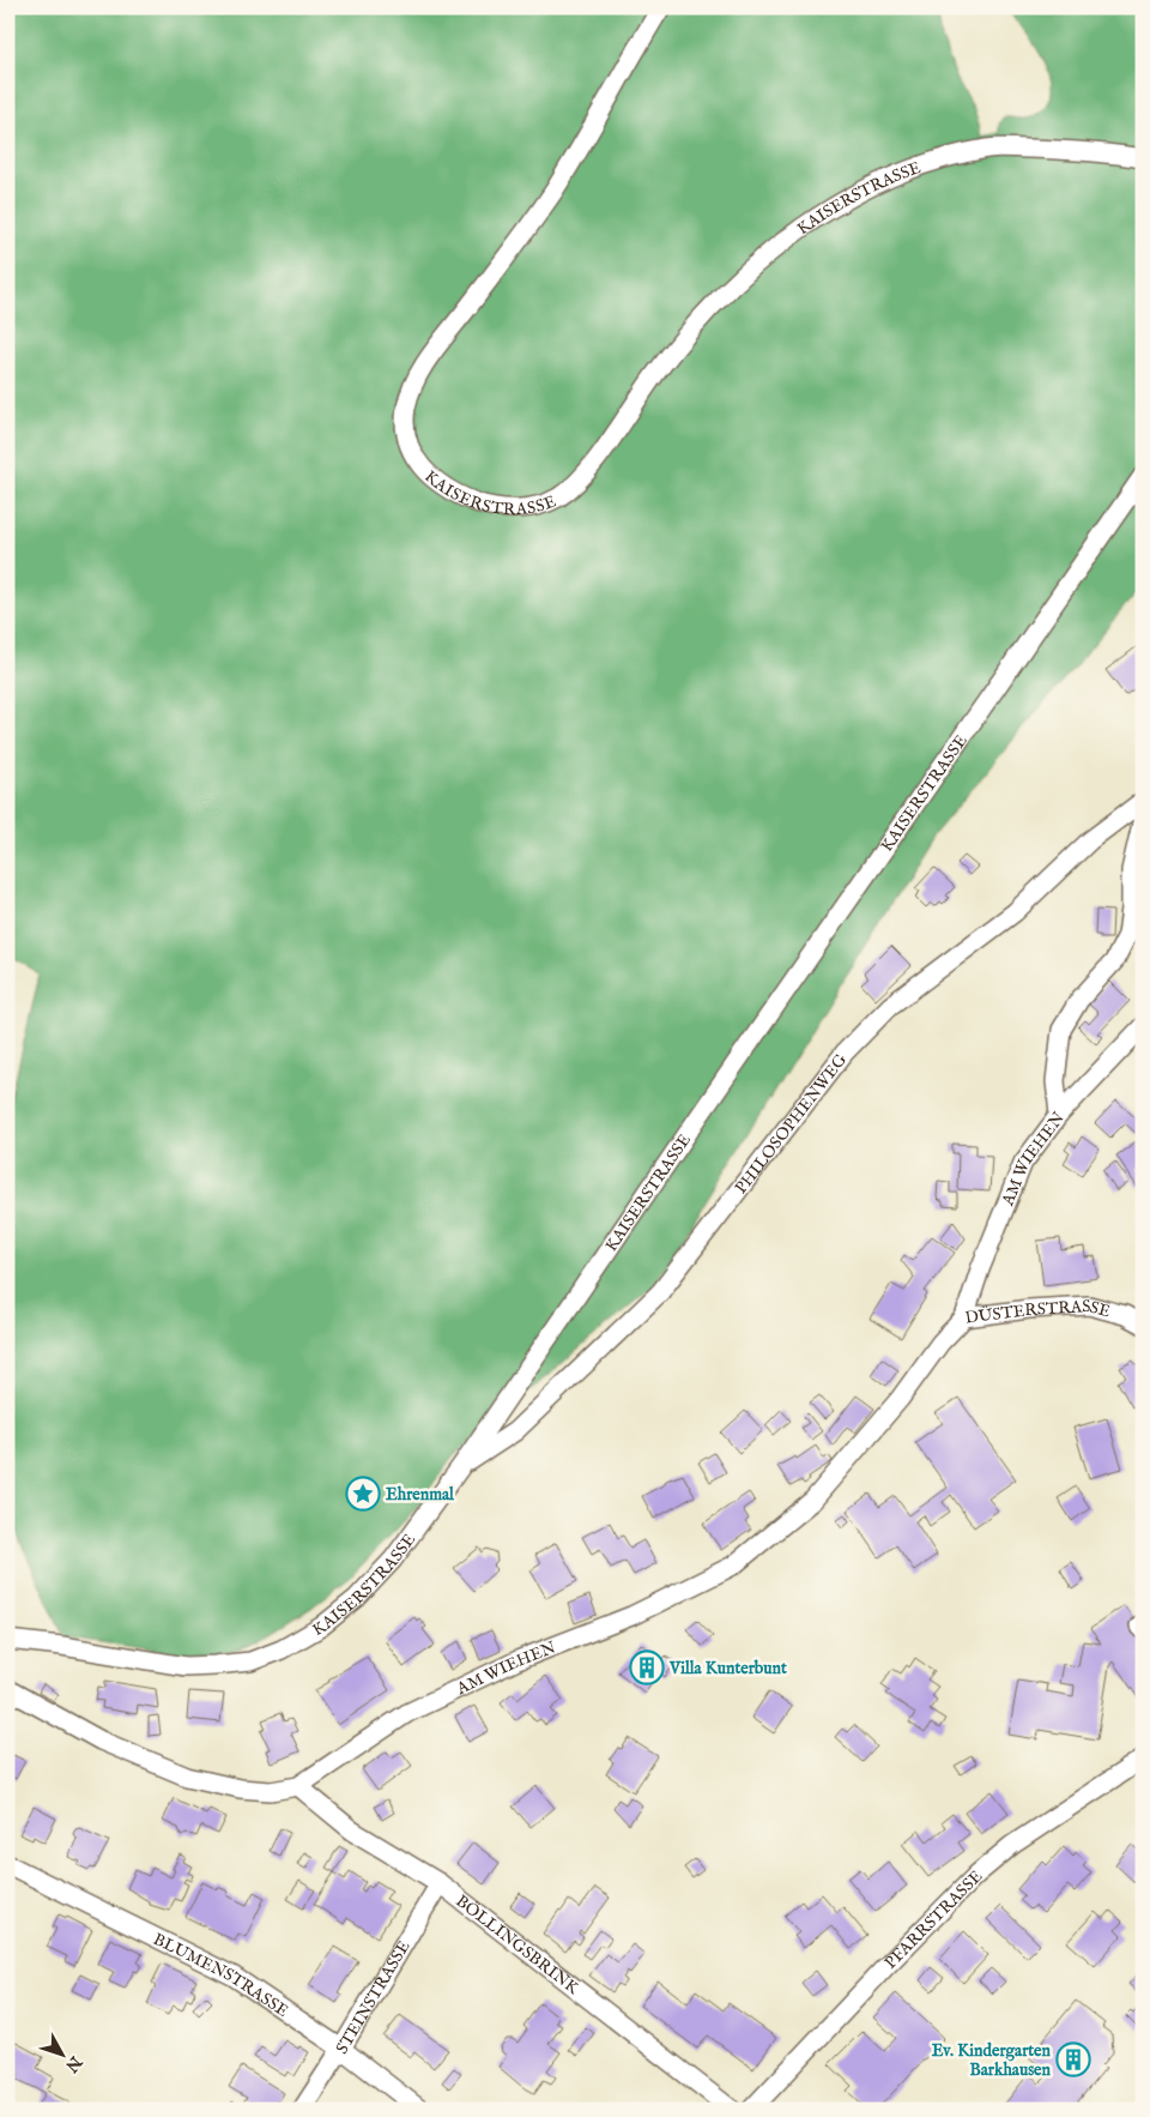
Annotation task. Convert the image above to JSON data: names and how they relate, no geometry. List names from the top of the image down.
{
  "streets": {
    "street": [
      "KAISERSTRASSE",
      "PHILOSOPHENWEG",
      "AM WIEHEN",
      "DÜSTERSTRASSE",
      "PFARRSTRASSE",
      "BÖLLINGSBRINK",
      "BLUMENSTRASSE",
      "STEINSTRASSE"
    ]
  },
  "crossings": [
    ["KAISERSTRASSE", "PHILOSOPHENWEG"],
    ["AM WIEHEN", "DÜSTERSTRASSE"],
    ["AM WIEHEN", "BÖLLINGSBRINK"],
    ["BÖLLINGSBRINK", "STEINSTRASSE"],
    ["BLUMENSTRASSE", "STEINSTRASSE"]
  ],
  "places": {
    "place": ["Ehrenmal"],
    "building": ["Villa Kunterbunt", "Ev. Kindergarten Barkhausen"]
  },
  "north": "bottom right"
}
